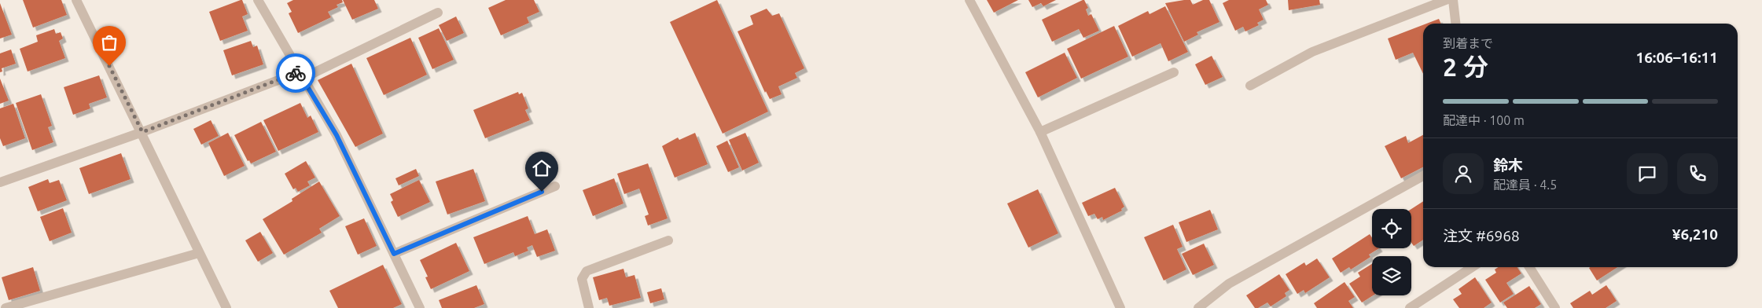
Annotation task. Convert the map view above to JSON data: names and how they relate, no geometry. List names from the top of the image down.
{
  "page": {
    "heading": ["2 分", "到着まで", "16:06–16:11"],
    "panel": [
      "鈴木",
      "配達員 · 4.5",
      "注文 #6968",
      "¥6,210"
    ],
    "bar": "配達中 · 100 m"
  }
}
